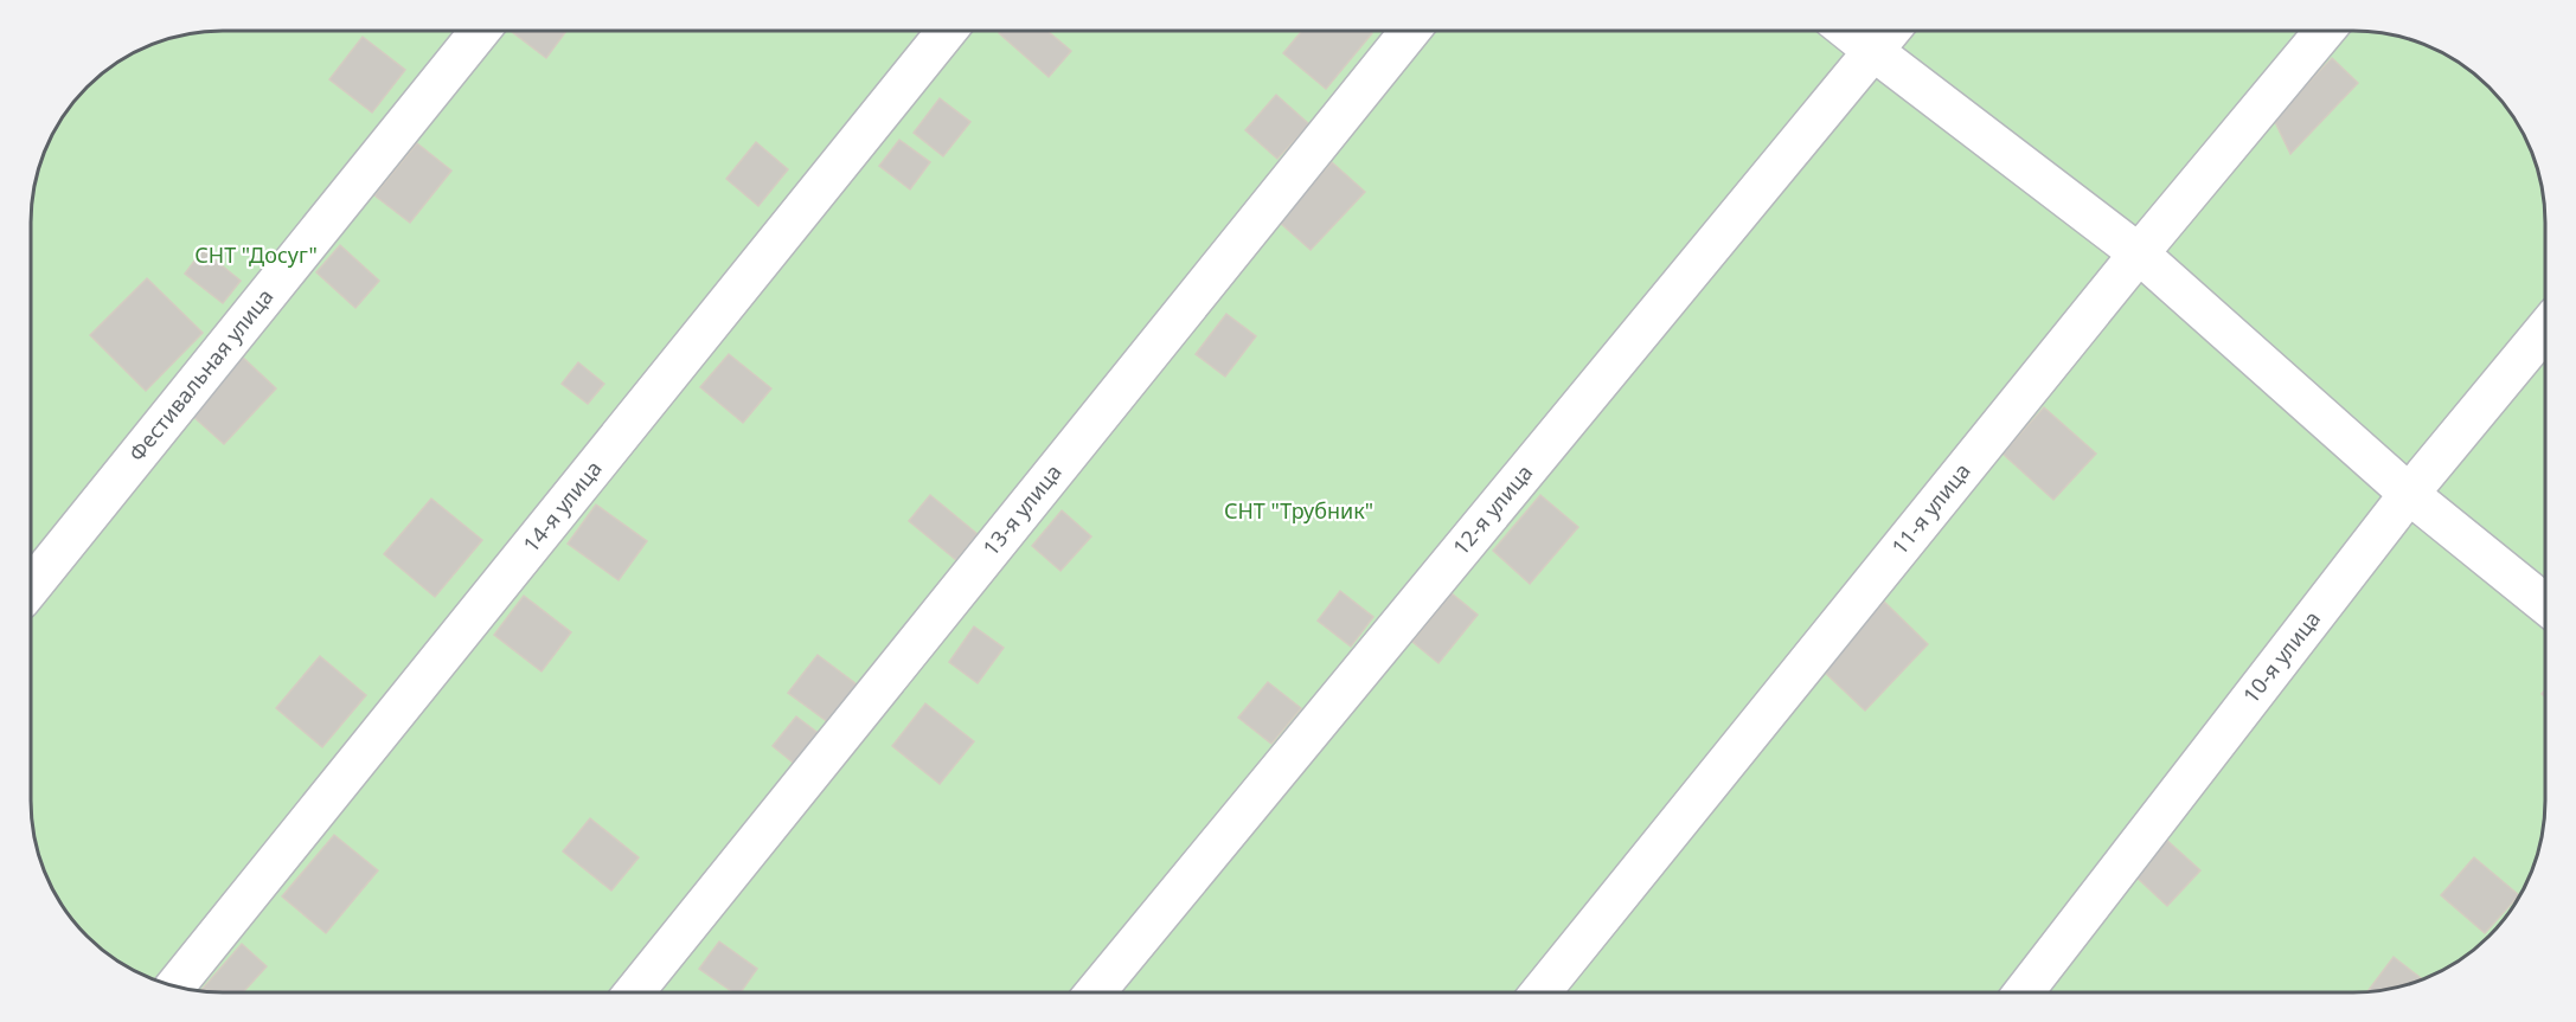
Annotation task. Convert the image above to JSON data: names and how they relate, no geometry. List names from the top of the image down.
{
  "streets": {
    "lane": [
      "Фестивальная улица",
      "14-я улица",
      "11-я улица",
      "13-я улица",
      "12-я улица",
      "10-я улица"
    ]
  },
  "parks": ["СНТ \"Досуг\"", "СНТ \"Трубник\""]
}
